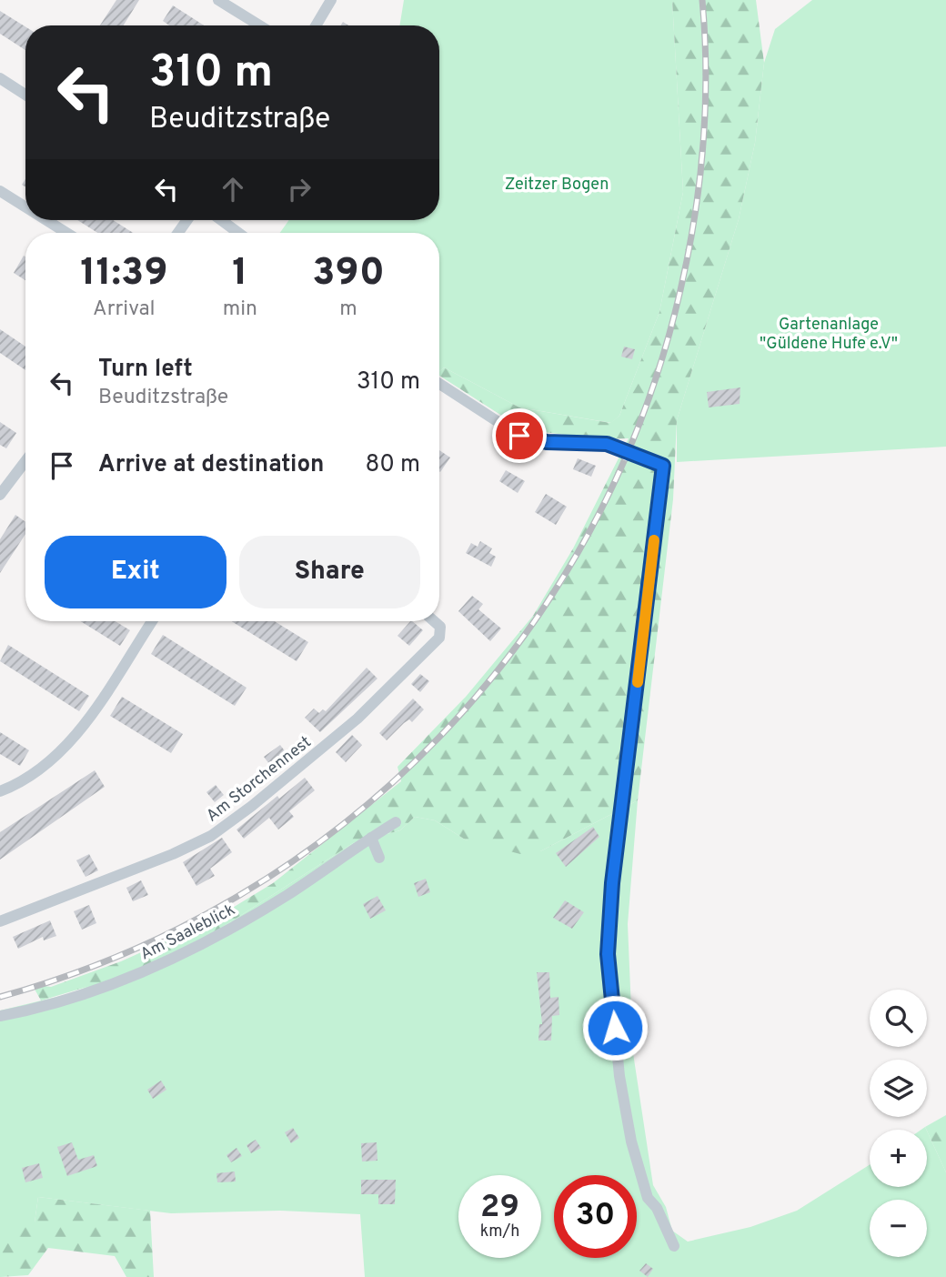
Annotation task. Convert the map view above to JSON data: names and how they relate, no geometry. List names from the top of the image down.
{
  "streets": {
    "street": ["Am Storchennest", "Am Saaleblick"]
  },
  "parks": ["Zeitzer Bogen", "Gartenanlage \"Güldene Hufe e.V\""],
  "page": {
    "turn": ["310 m", "Beuditzstraße"],
    "eta": [
      "11:39",
      "Arrival",
      "1",
      "min",
      "390",
      "m"
    ],
    "list": [
      {
        "name": "Turn left",
        "note": "Beuditzstraße",
        "value": "310 m"
      },
      {
        "name": "Arrive at destination",
        "value": "80 m"
      }
    ],
    "buttons": ["Exit", "Share"],
    "map_buttons": ["+", "−"],
    "speed": "29 km/h",
    "limit": "30"
  }
}
